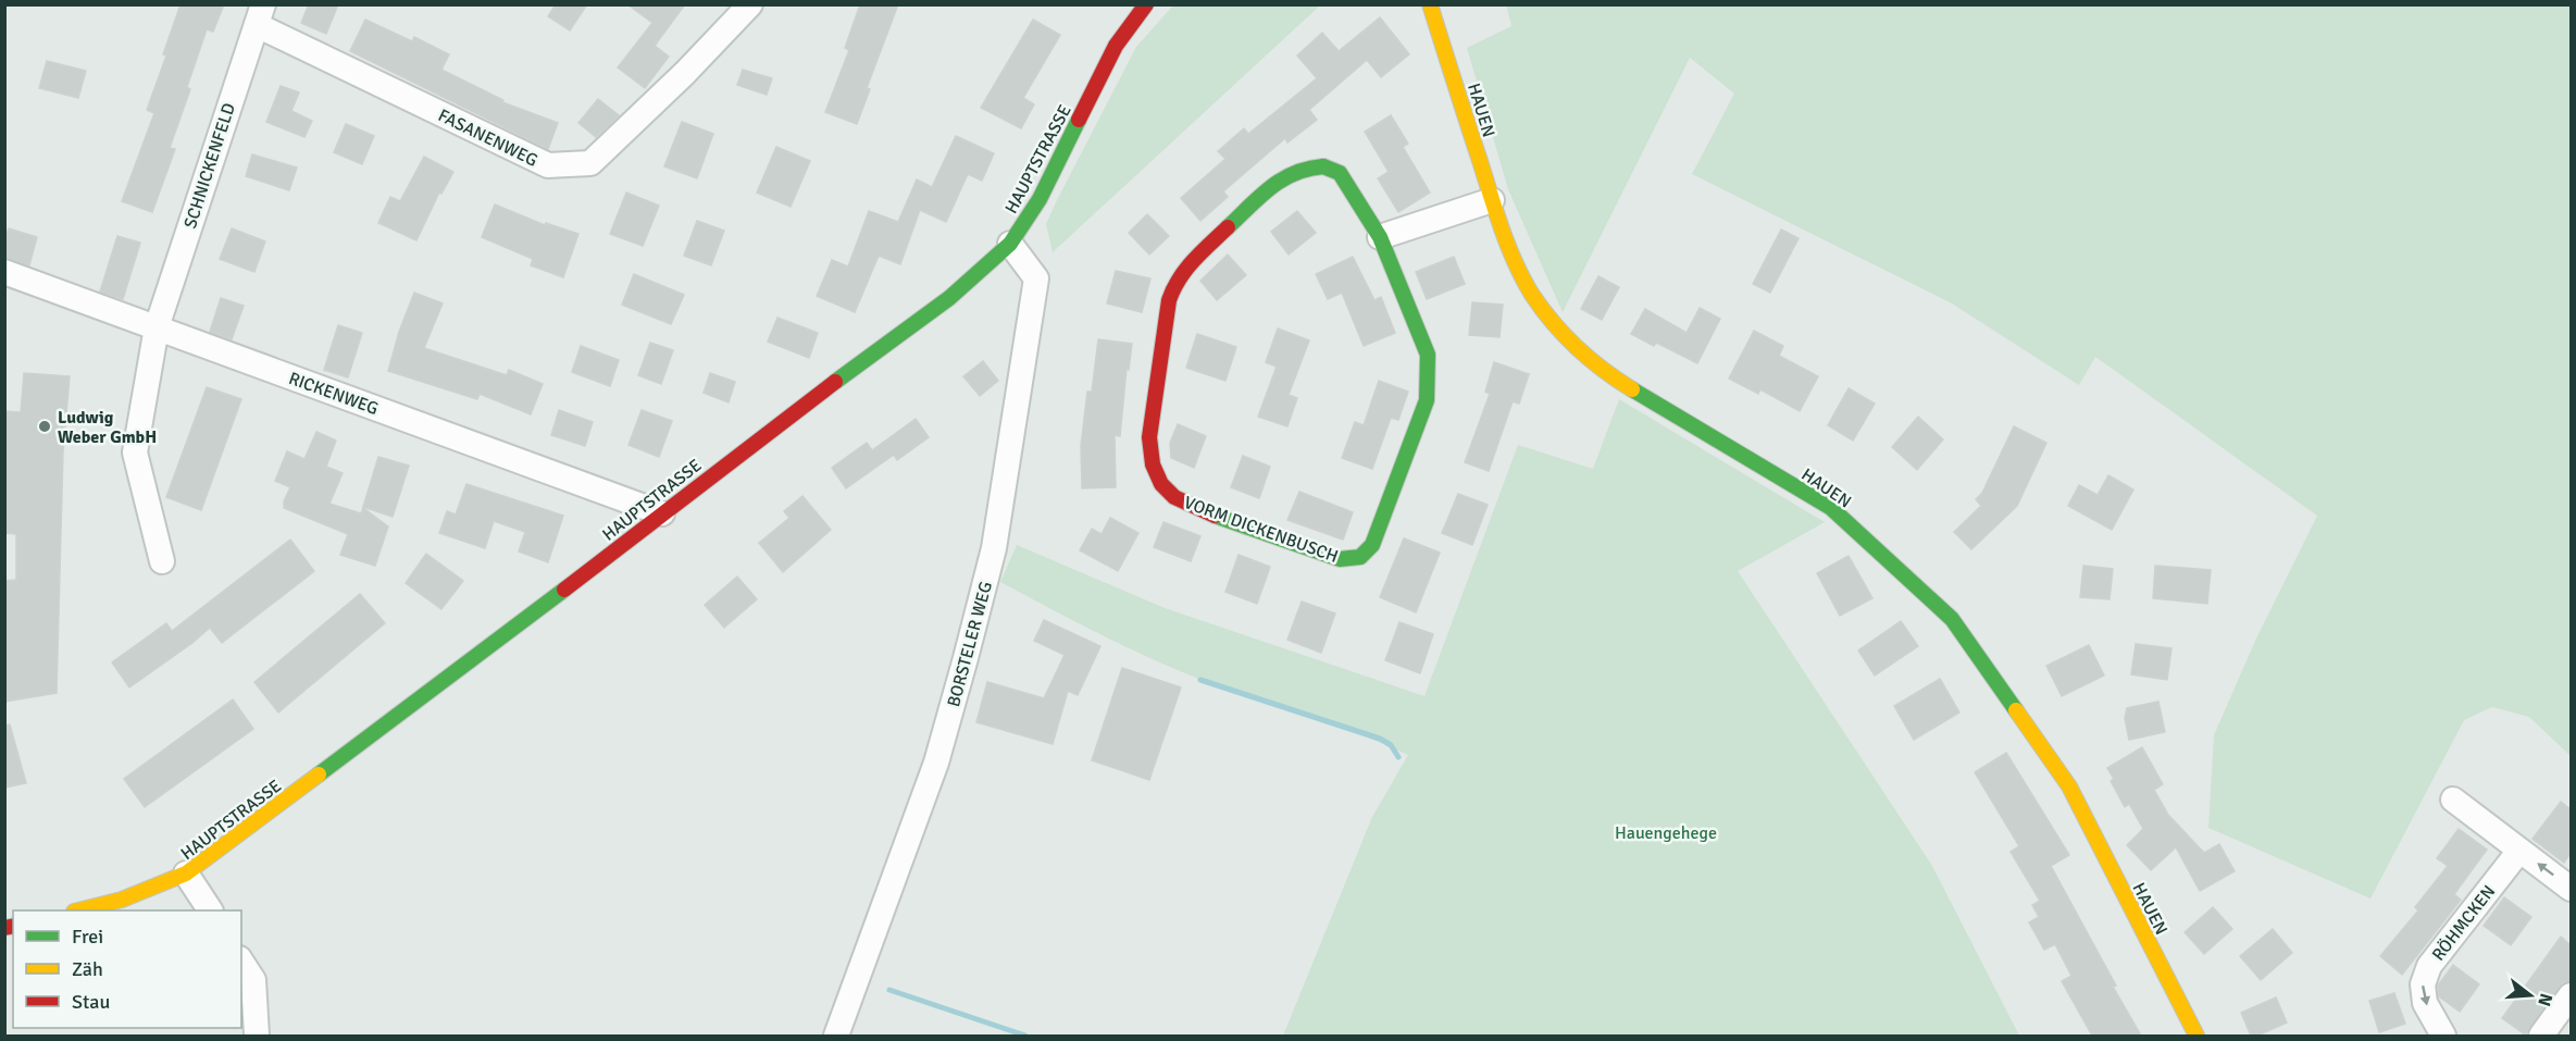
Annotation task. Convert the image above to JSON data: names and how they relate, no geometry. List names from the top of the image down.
{
  "streets": {
    "street": [
      "HAUEN",
      "FASANENWEG",
      "HAUPTSTRASSE",
      "SCHNICKENFELD",
      "RICKENWEG",
      "VORM DICKENBUSCH",
      "BORSTELER WEG",
      "RÖHMCKEN"
    ]
  },
  "crossings": [
    ["FASANENWEG", "SCHNICKENFELD"],
    ["HAUPTSTRASSE", "RICKENWEG"],
    ["HAUPTSTRASSE", "BORSTELER WEG"],
    ["SCHNICKENFELD", "RICKENWEG"]
  ],
  "one_way": ["RÖHMCKEN"],
  "parks": ["Hauengehege"],
  "places": ["Ludwig Weber GmbH"],
  "legend": ["Frei", "Zäh", "Stau"],
  "north": "right"
}
